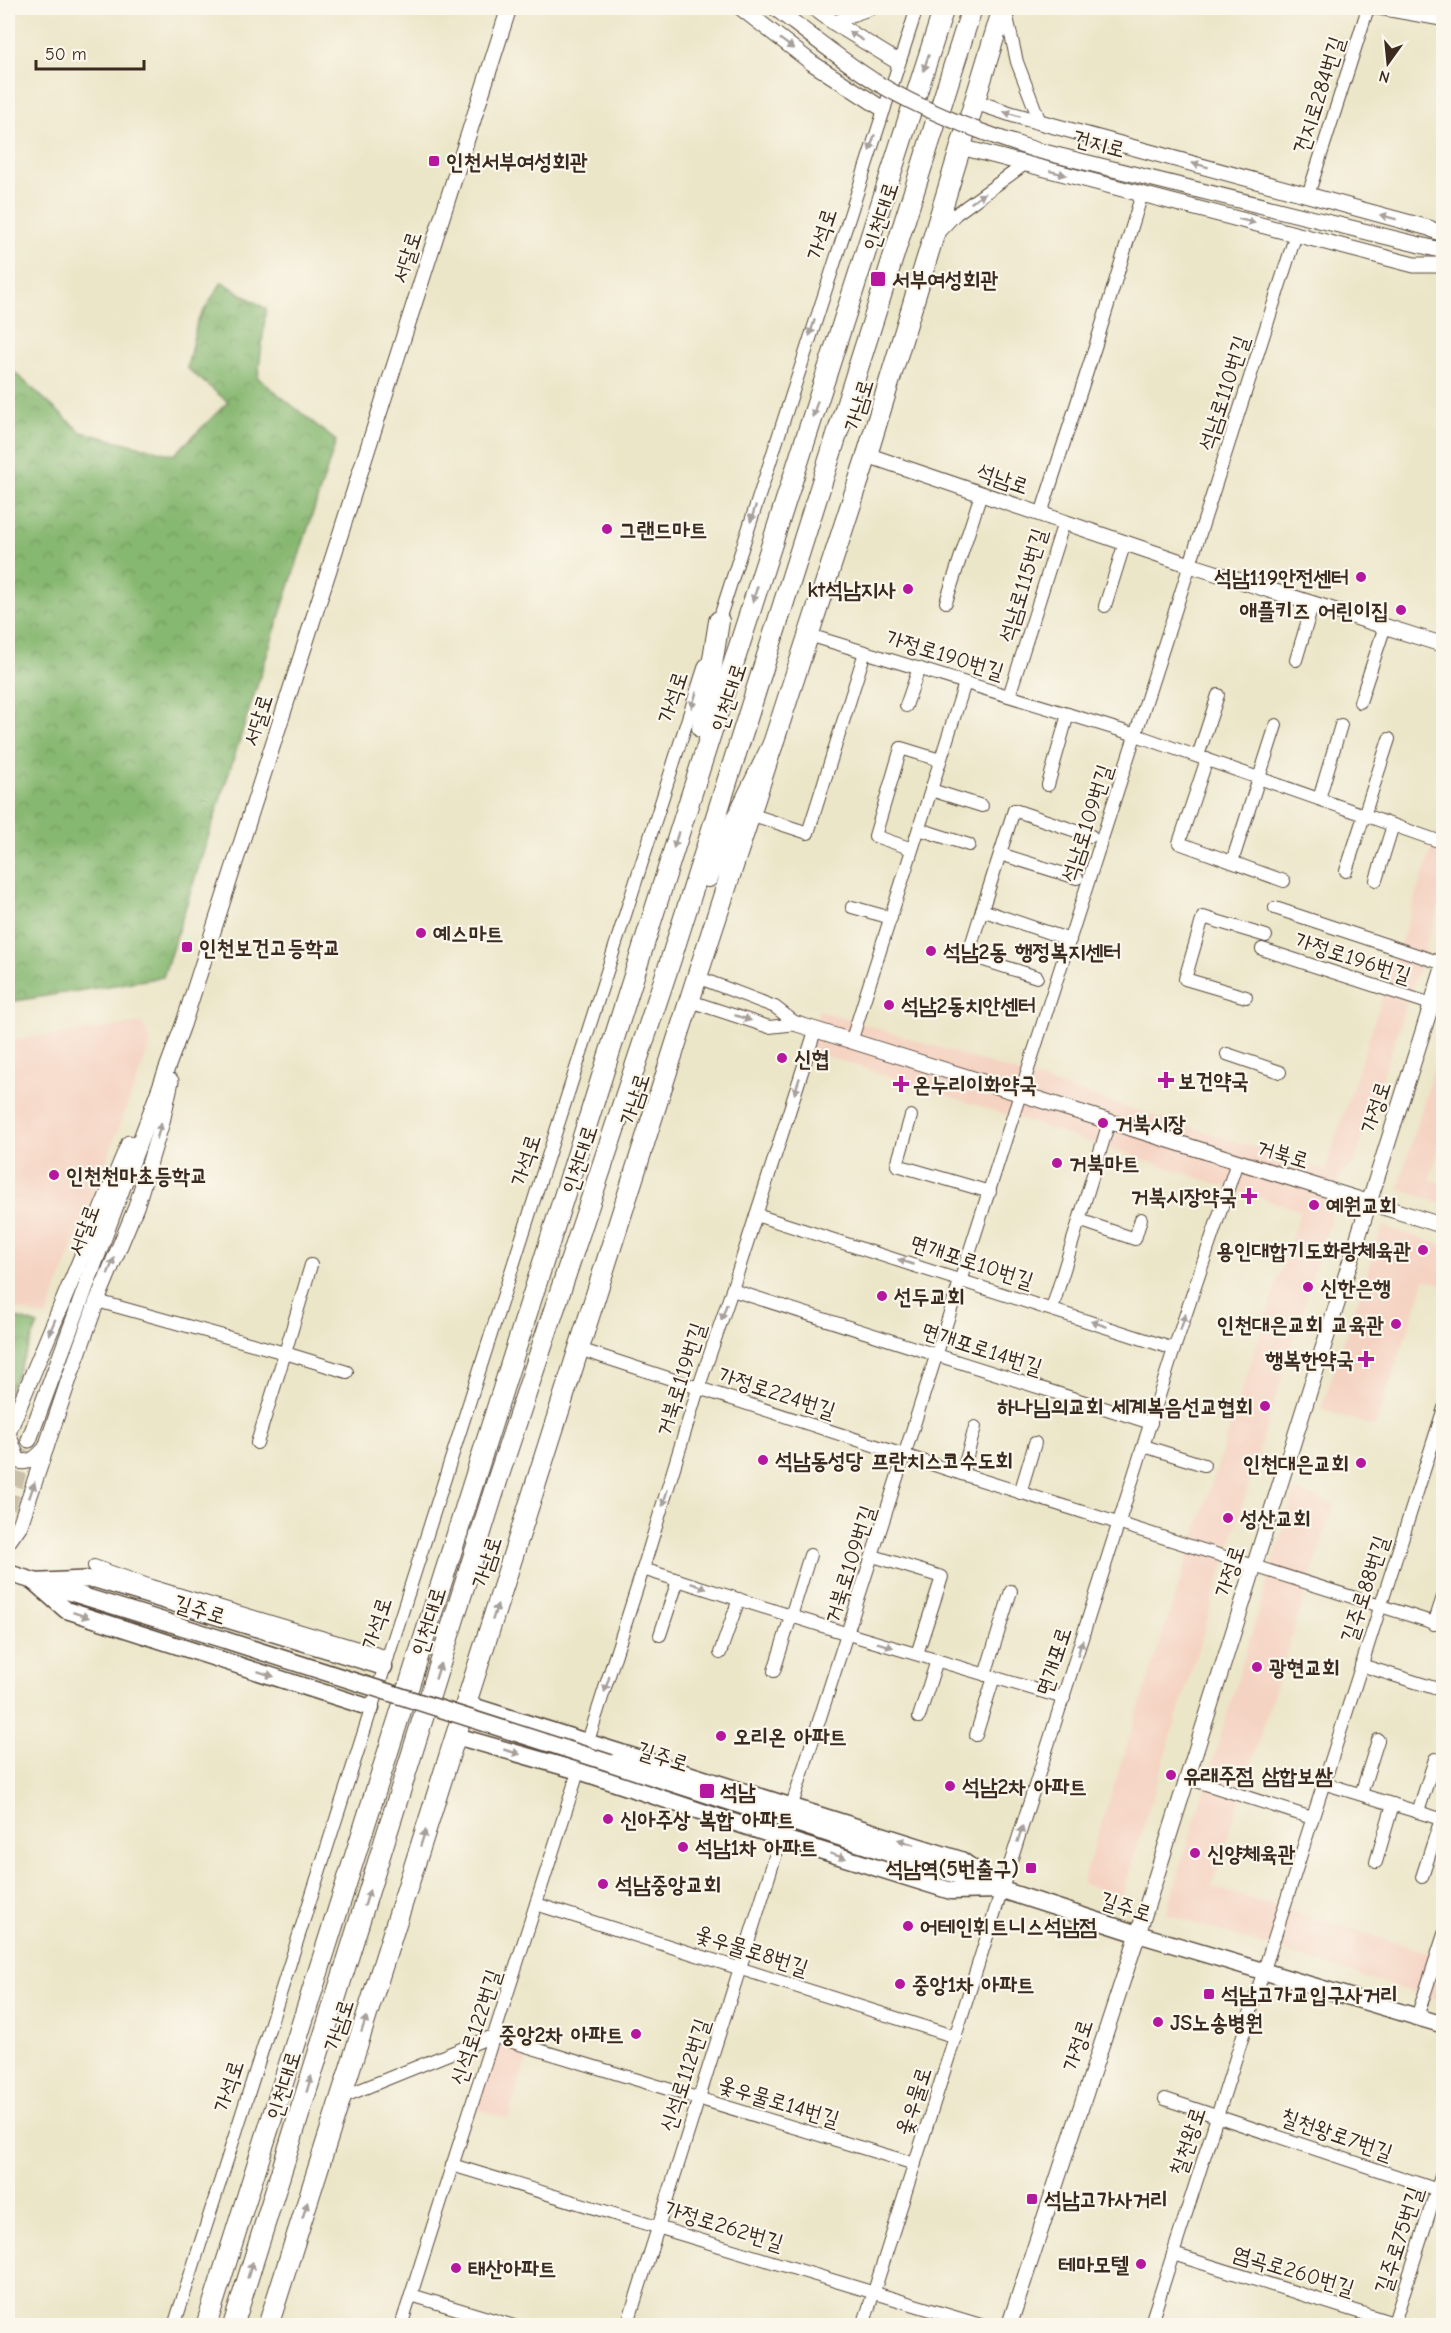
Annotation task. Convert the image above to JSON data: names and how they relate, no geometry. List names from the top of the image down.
{
  "streets": {
    "main road": ["인천대로", "가남로", "길주로"],
    "street": [
      "건지로284번길",
      "건지로",
      "가석로",
      "서달로",
      "석남로110번길",
      "석남로",
      "석남로115번길",
      "가정로190번길",
      "석남로109번길",
      "가정로196번길",
      "가정로",
      "거북로",
      "면개포로10번길",
      "면개포로14번길",
      "거북로119번길",
      "가정로224번길",
      "거북로109번길",
      "길주로88번길",
      "면개포로",
      "옻우물로8번길",
      "신석로122번길",
      "신석로112번길",
      "옻우물로14번길",
      "옻우물로",
      "칠천왕로7번길",
      "칠천왕로",
      "가정로262번길",
      "길주로75번길",
      "염곡로260번길"
    ]
  },
  "crossings": [
    ["가석로", "길주로"],
    ["석남로110번길", "석남로"],
    ["석남로110번길", "석남로109번길"],
    ["가남로", "석남로"],
    ["가남로", "가정로190번길"],
    ["가남로", "가정로224번길"],
    ["석남로", "석남로115번길"],
    ["석남로", "석남로109번길"],
    ["석남로115번길", "가정로190번길"],
    ["가정로190번길", "석남로109번길"],
    ["석남로109번길", "거북로"],
    ["석남로109번길", "거북로109번길"],
    ["가정로196번길", "가정로"],
    ["가정로", "거북로"],
    ["가정로", "가정로224번길"],
    ["가정로", "길주로"],
    ["거북로", "거북로119번길"],
    ["거북로", "거북로109번길"],
    ["거북로", "면개포로"],
    ["면개포로10번길", "거북로119번길"],
    ["면개포로10번길", "거북로109번길"],
    ["면개포로10번길", "면개포로"],
    ["면개포로14번길", "거북로119번길"],
    ["면개포로14번길", "거북로109번길"],
    ["면개포로14번길", "면개포로"],
    ["거북로119번길", "가정로224번길"],
    ["거북로119번길", "신석로122번길"],
    ["가정로224번길", "거북로109번길"],
    ["가정로224번길", "길주로88번길"],
    ["가정로224번길", "면개포로"],
    ["길주로88번길", "길주로"],
    ["길주로88번길", "칠천왕로"],
    ["길주로", "면개포로"],
    ["길주로", "옻우물로"],
    ["길주로", "칠천왕로"],
    ["면개포로", "옻우물로"],
    ["옻우물로8번길", "신석로122번길"],
    ["옻우물로8번길", "신석로112번길"],
    ["옻우물로8번길", "옻우물로"],
    ["신석로122번길", "옻우물로14번길"],
    ["신석로122번길", "가정로262번길"],
    ["신석로112번길", "옻우물로14번길"],
    ["신석로112번길", "가정로262번길"],
    ["옻우물로14번길", "옻우물로"],
    ["옻우물로", "가정로262번길"],
    ["칠천왕로7번길", "칠천왕로"],
    ["칠천왕로7번길", "길주로75번길"],
    ["칠천왕로", "염곡로260번길"],
    ["길주로75번길", "염곡로260번길"]
  ],
  "one_way": [
    "가석로",
    "가남로",
    "면개포로10번길",
    "거북로119번길",
    "면개포로"
  ],
  "places": {
    "transit": [
      "인천서부여성회관",
      "서부여성회관",
      "인천보건고등학교",
      "석남",
      "석남역(5번출구)",
      "석남고가교입구사거리",
      "석남고가사거리"
    ],
    "other": [
      "그랜드마트",
      "석남119안전센터",
      "kt석남지사",
      "애플키즈 어린이집",
      "예스마트",
      "석남2동 행정복지센터",
      "석남2동치안센터",
      "신협",
      "거북시장",
      "거북마트",
      "인천천마초등학교",
      "예원교회",
      "용인대합기도화랑체육관",
      "신한은행",
      "선두교회",
      "인천대은교회 교육관",
      "하나님의교회 세계복음선교협회",
      "석남동성당 프란치스코수도회",
      "인천대은교회",
      "성산교회",
      "광현교회",
      "오리온 아파트",
      "유래주점 삼합보쌈",
      "석남2차 아파트",
      "신아주상 복합 아파트",
      "석남1차 아파트",
      "신양체육관",
      "석남중앙교회",
      "어테인휘트니스석남점",
      "중앙1차 아파트",
      "JS노송병원",
      "중앙2차 아파트",
      "테마모텔",
      "태산아파트"
    ],
    "health": [
      "보건약국",
      "온누리이화약국",
      "거북시장약국",
      "행복한약국"
    ]
  },
  "scale_bar": "50 m",
  "north": "bottom"
}
